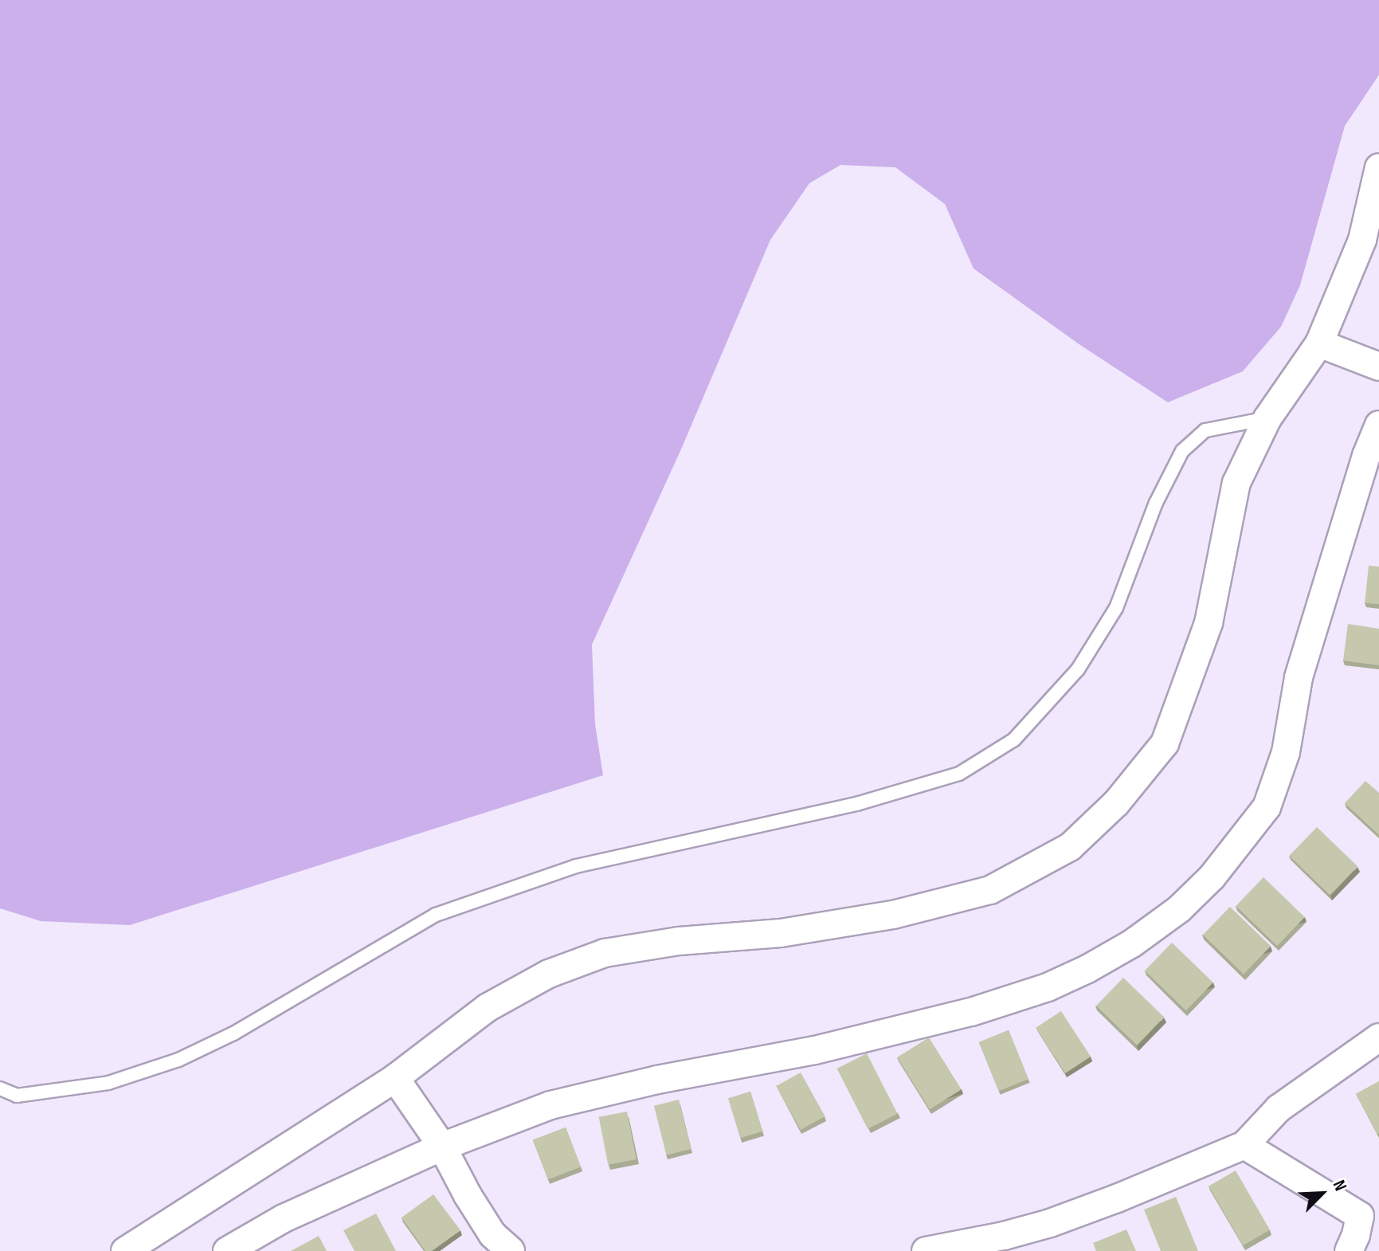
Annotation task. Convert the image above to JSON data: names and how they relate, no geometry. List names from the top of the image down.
{
  "north": "top right"
}
